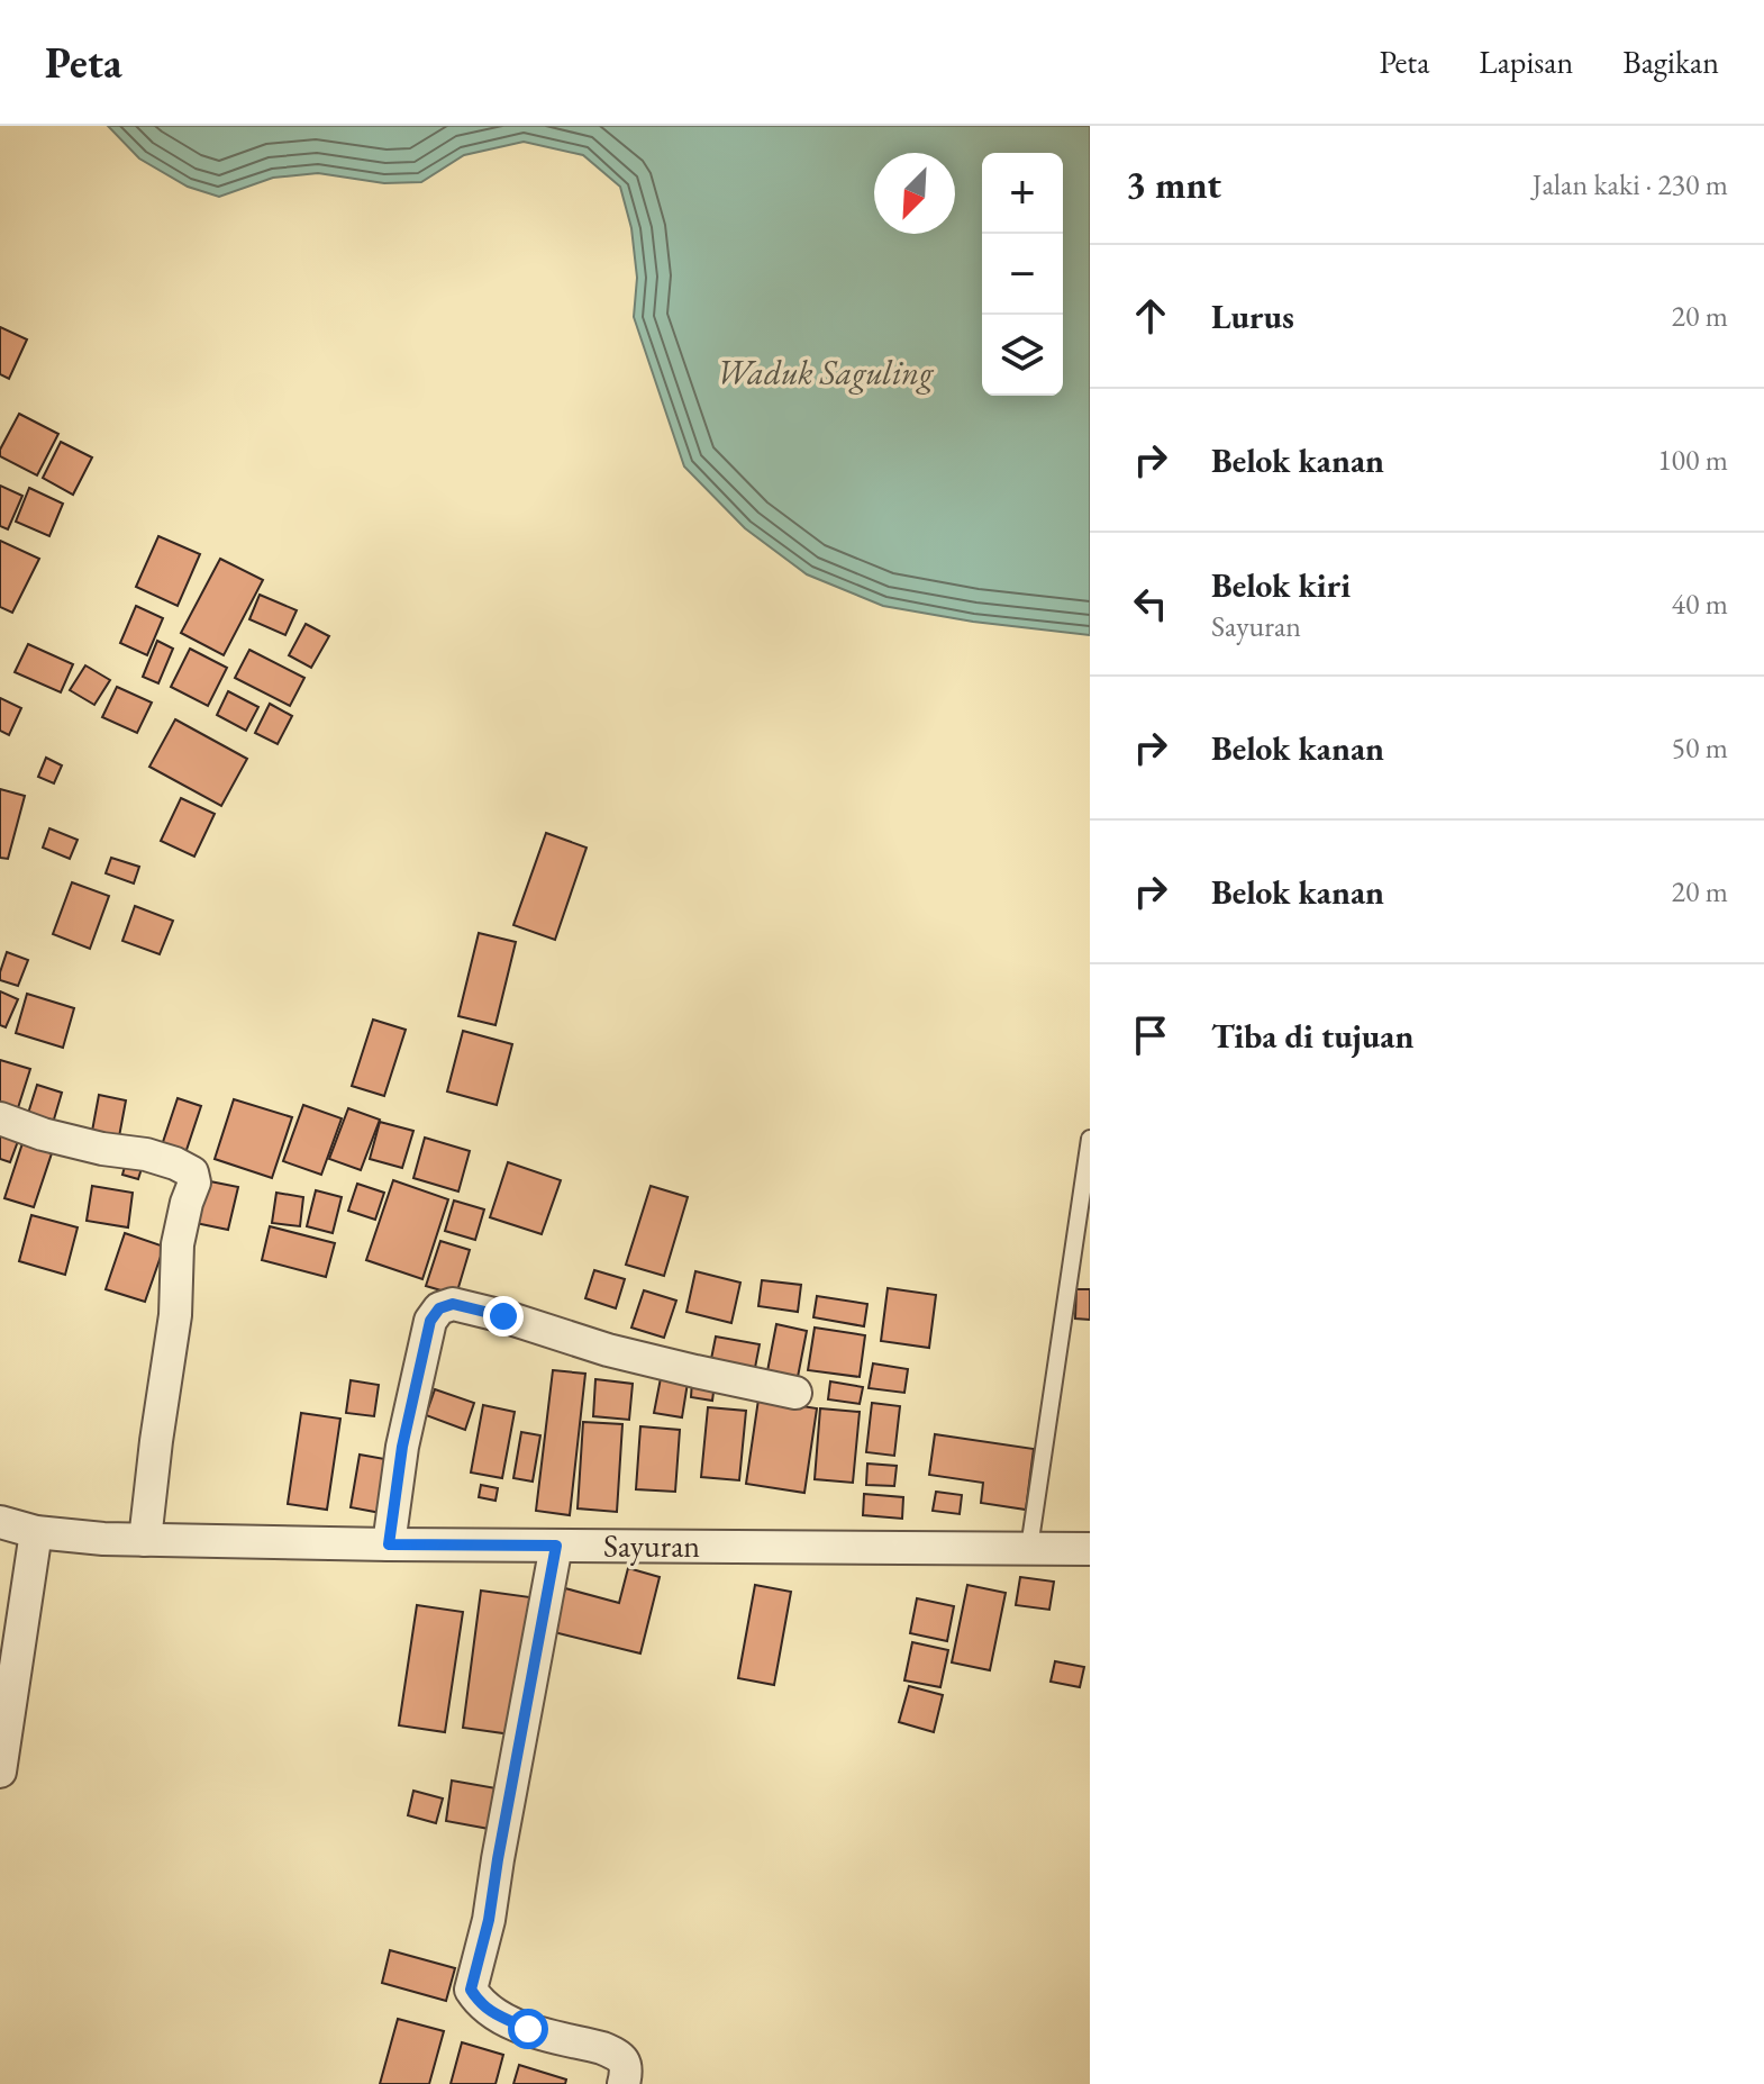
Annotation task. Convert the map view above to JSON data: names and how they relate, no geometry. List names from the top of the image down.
{
  "streets": {
    "street": ["Sayuran"]
  },
  "water": ["Waduk Saguling"],
  "north": "bottom left",
  "page": {
    "header": "Peta",
    "nav": ["Peta", "Lapisan", "Bagikan"],
    "heading": ["3 mnt", "Jalan kaki · 230 m"],
    "map_buttons": ["+", "−"],
    "list": [
      ["Lurus", "20 m"],
      ["Belok kanan", "100 m"],
      ["Belok kiri", "Sayuran", "40 m"],
      ["Belok kanan", "50 m"],
      ["Belok kanan", "20 m"],
      "Tiba di tujuan"
    ]
  }
}
